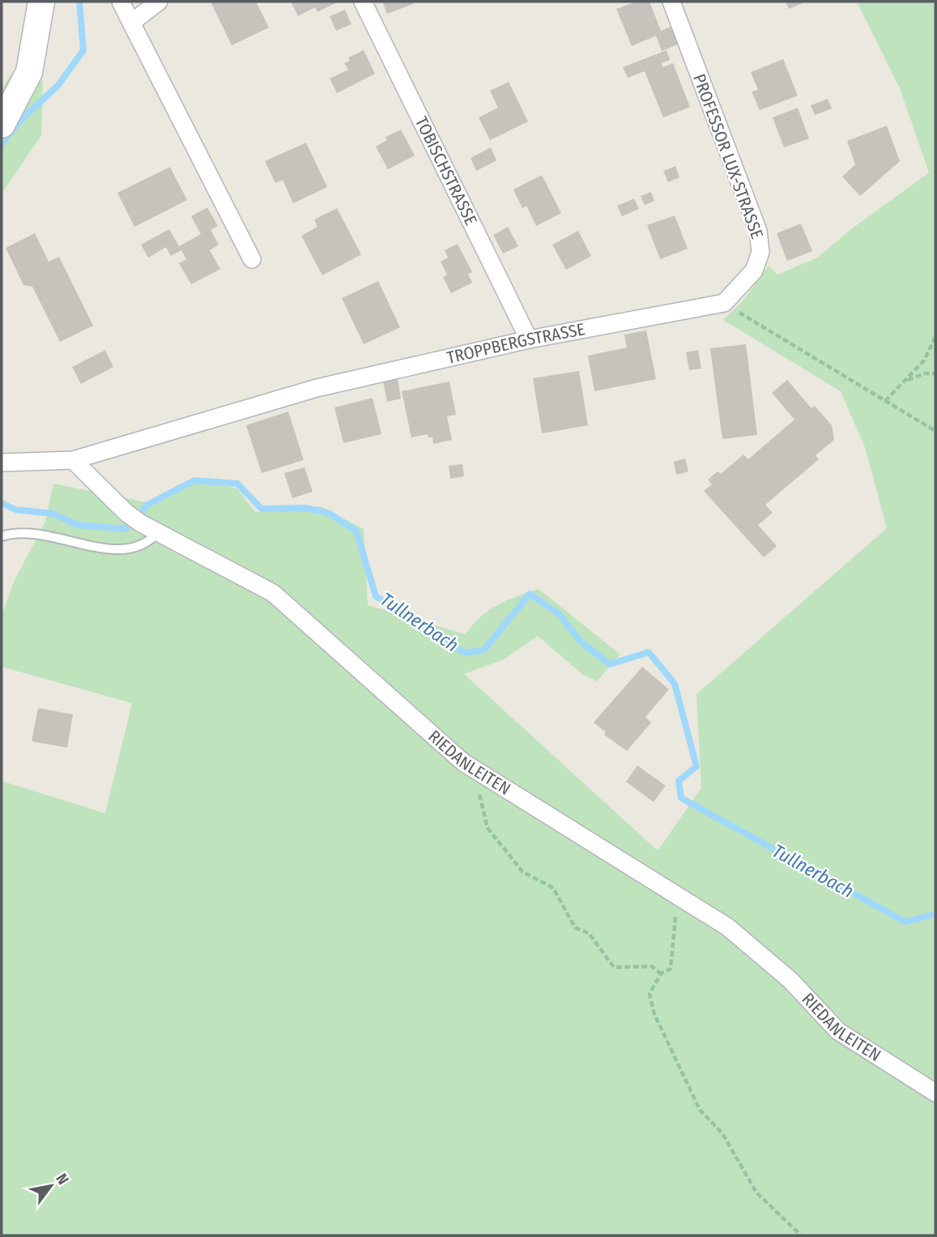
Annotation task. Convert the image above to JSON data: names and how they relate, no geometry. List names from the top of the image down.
{
  "streets": {
    "street": [
      "PROFESSOR LUX-STRASSE",
      "TOBISCHSTRASSE",
      "TROPPBERGSTRASSE",
      "RIEDANLEITEN"
    ]
  },
  "crossings": [
    ["PROFESSOR LUX-STRASSE", "TROPPBERGSTRASSE"],
    ["TOBISCHSTRASSE", "TROPPBERGSTRASSE"],
    ["TROPPBERGSTRASSE", "RIEDANLEITEN"]
  ],
  "water": ["Tullnerbach"],
  "north": "top right"
}
